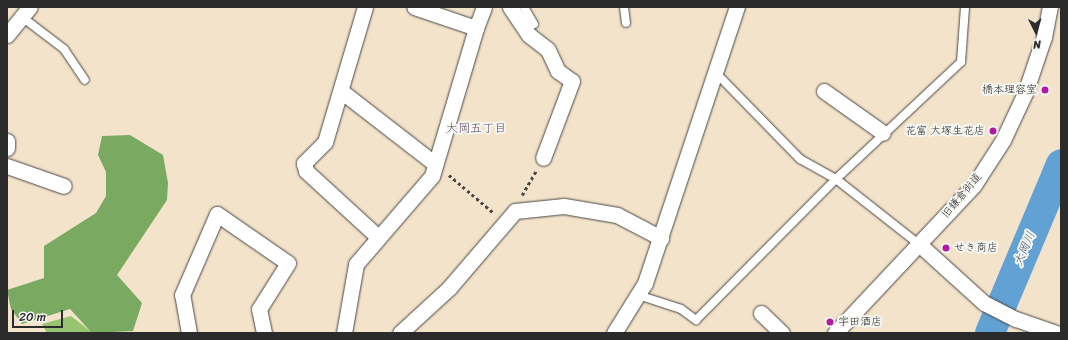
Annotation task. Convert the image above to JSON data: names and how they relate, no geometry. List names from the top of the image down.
{
  "streets": {
    "street": ["旧鎌倉街道"]
  },
  "districts": ["大岡五丁目"],
  "water": ["大岡川"],
  "places": [
    "橋本理容室",
    "花富 大塚生花店",
    "せき商店",
    "宇田酒店"
  ],
  "scale_bar": "20 m",
  "north": "bottom"
}
